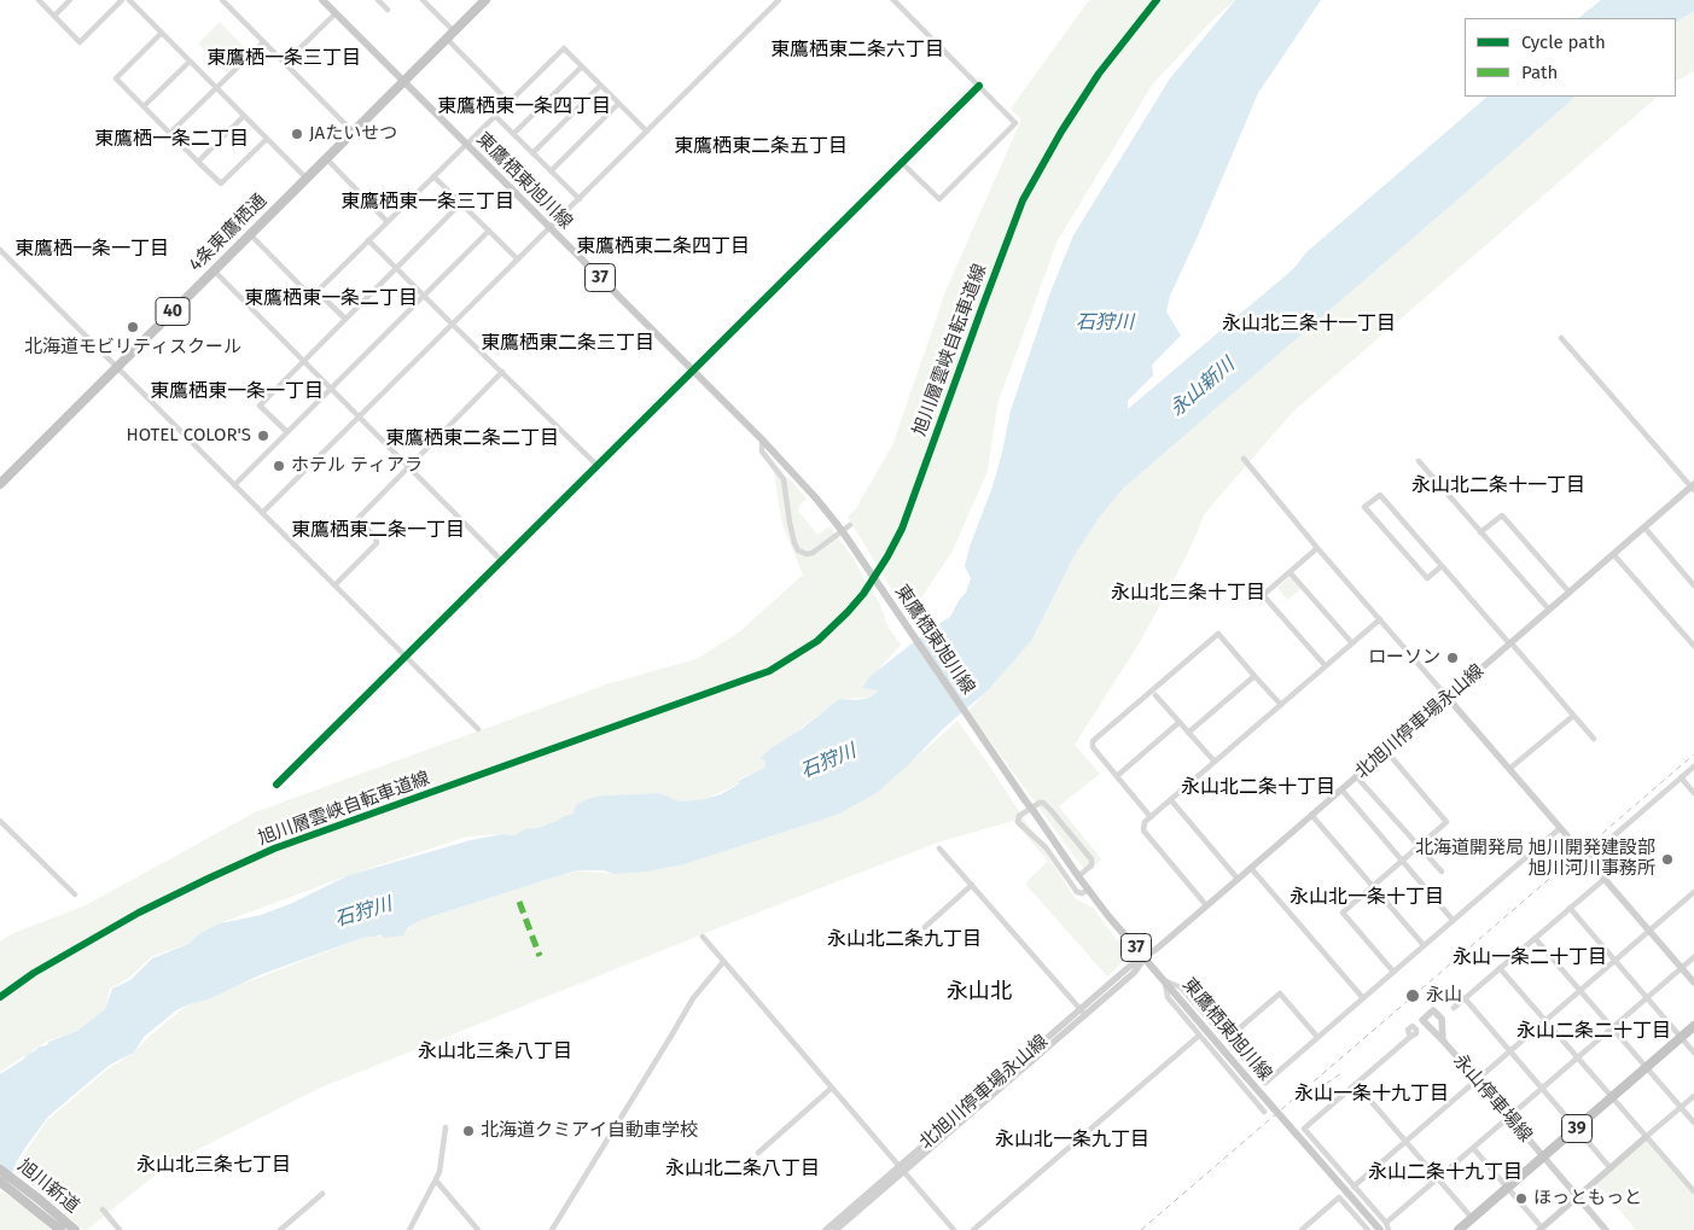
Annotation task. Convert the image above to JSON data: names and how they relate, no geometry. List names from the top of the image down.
{
  "streets": {
    "highway": [
      "4条東鷹栖通",
      "40",
      "39",
      "旭川新道"
    ],
    "main road": [
      "東鷹栖東旭川線",
      "37",
      "北旭川停車場永山線",
      "永山停車場線"
    ],
    "cycle path": ["旭川層雲峡自転車道線"]
  },
  "crossings": [
    ["東鷹栖東旭川線", "4条東鷹栖通"],
    ["東鷹栖東旭川線", "40"],
    ["東鷹栖東旭川線", "北旭川停車場永山線"],
    ["4条東鷹栖通", "40"],
    ["永山停車場線", "39"]
  ],
  "districts": [
    "東鷹栖東二条六丁目",
    "東鷹栖一条三丁目",
    "東鷹栖東一条四丁目",
    "東鷹栖一条二丁目",
    "東鷹栖東二条五丁目",
    "東鷹栖東一条三丁目",
    "東鷹栖東二条四丁目",
    "東鷹栖一条一丁目",
    "東鷹栖東一条二丁目",
    "永山北三条十一丁目",
    "東鷹栖東二条三丁目",
    "東鷹栖東一条一丁目",
    "東鷹栖東二条二丁目",
    "永山北二条十一丁目",
    "東鷹栖東二条一丁目",
    "永山北三条十丁目",
    "永山北二条十丁目",
    "永山北一条十丁目",
    "永山北二条九丁目",
    "永山一条二十丁目",
    "永山北",
    "永山二条二十丁目",
    "永山北三条八丁目",
    "永山一条十九丁目",
    "永山北一条九丁目",
    "永山北三条七丁目",
    "永山北二条八丁目",
    "永山二条十九丁目"
  ],
  "water": ["石狩川", "永山新川"],
  "places": [
    "JAたいせつ",
    "北海道モビリティスクール",
    "HOTEL COLOR'S",
    "ホテル ティアラ",
    "ローソン",
    "北海道開発局 旭川開発建設部 旭川河川事務所",
    "永山",
    "北海道クミアイ自動車学校",
    "ほっともっと"
  ],
  "legend": ["Cycle path", "Path"]
}
